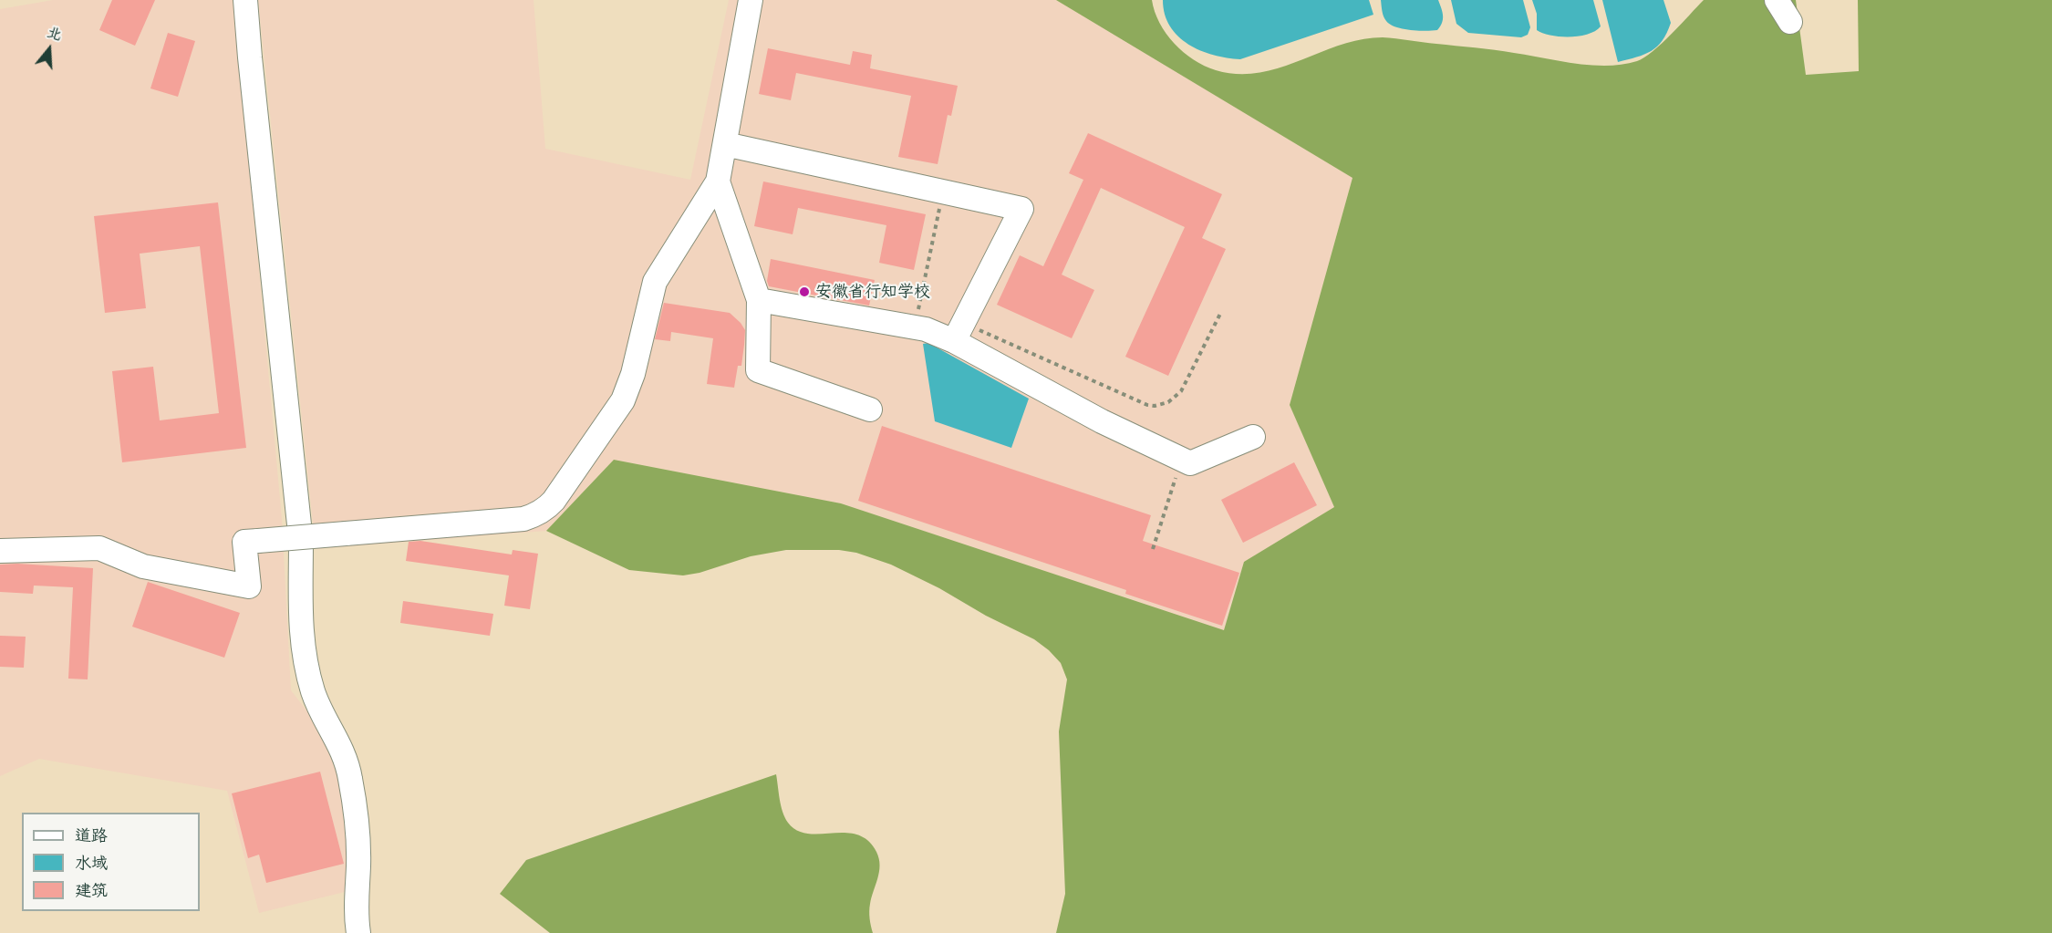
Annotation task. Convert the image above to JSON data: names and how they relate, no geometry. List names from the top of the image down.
{
  "places": ["安徽省行知学校"],
  "legend": ["道路", "水域", "建筑"],
  "north": "top"
}
